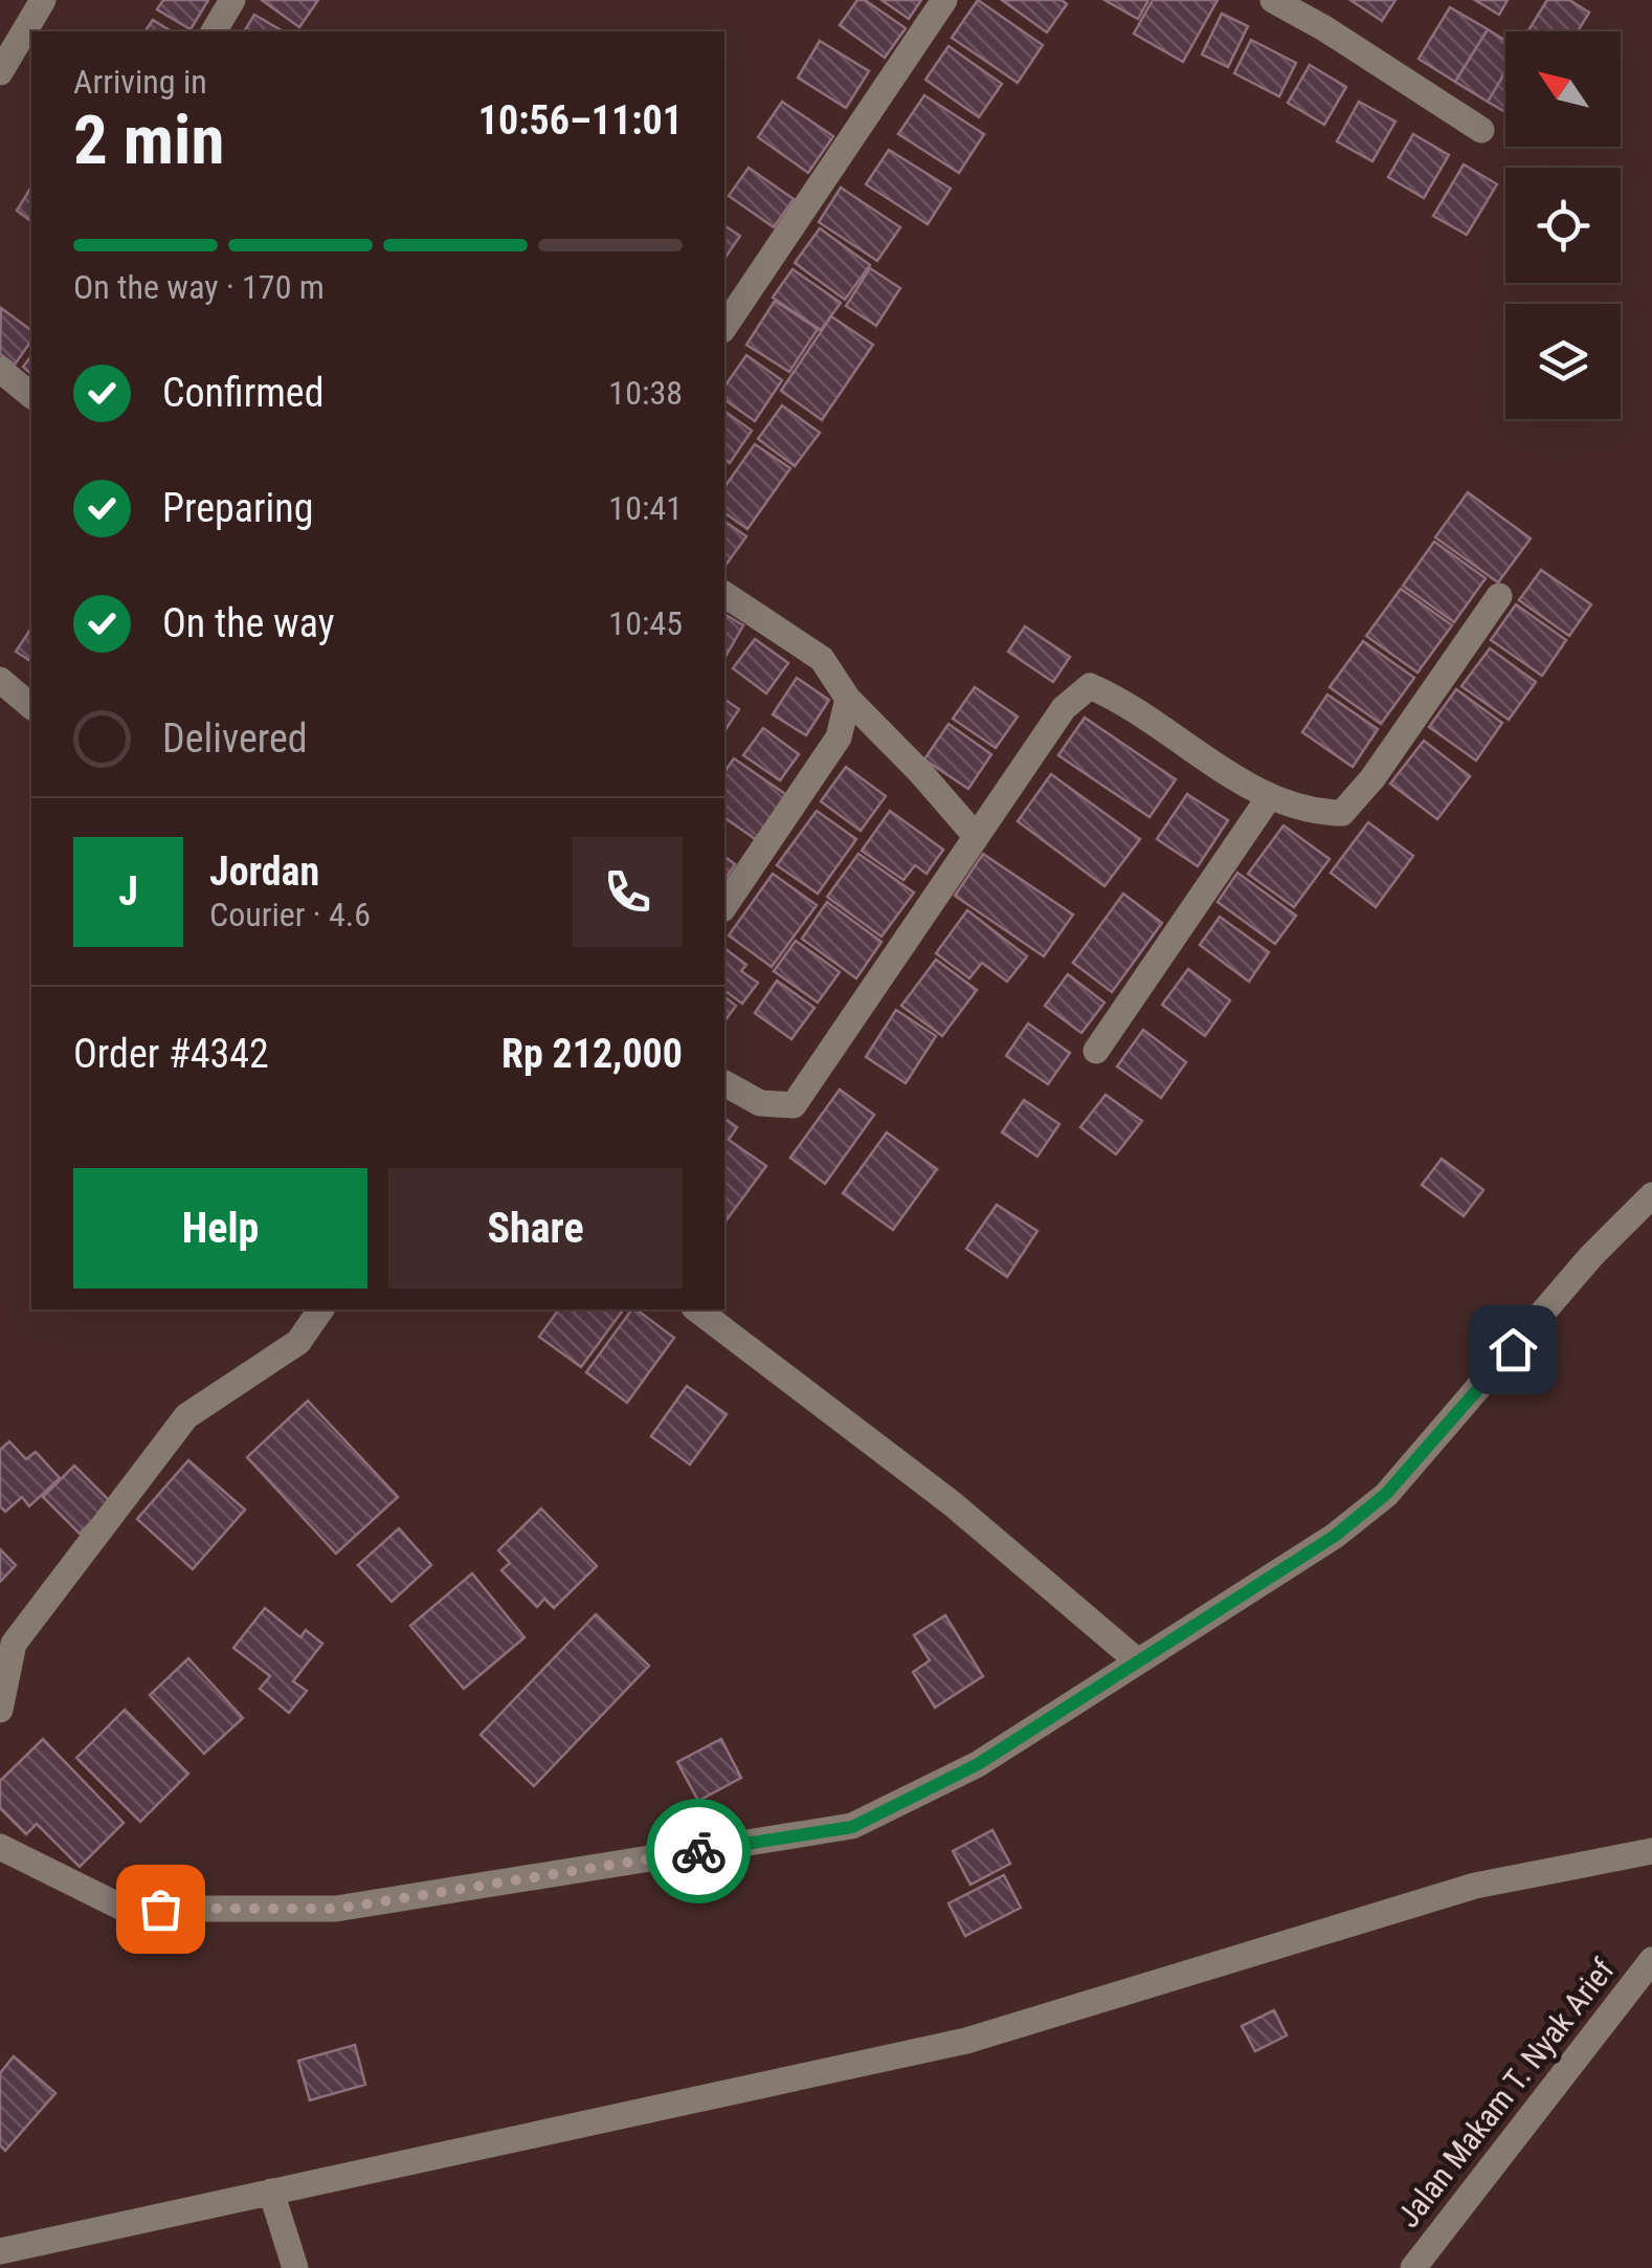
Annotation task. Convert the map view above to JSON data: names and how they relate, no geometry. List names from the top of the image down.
{
  "streets": {
    "street": ["Jalan Makam T. Nyak Arief"]
  },
  "north": "top left",
  "page": {
    "heading": ["2 min", "Arriving in", "10:56–11:01"],
    "panel": [
      "Jordan",
      "Courier · 4.6",
      "Order #4342",
      "Rp 212,000"
    ],
    "bar": "On the way · 170 m",
    "list": [
      ["Confirmed", "10:38"],
      ["Preparing", "10:41"],
      ["On the way", "10:45"],
      "Delivered"
    ],
    "round": "J",
    "buttons": ["Help", "Share"]
  }
}
